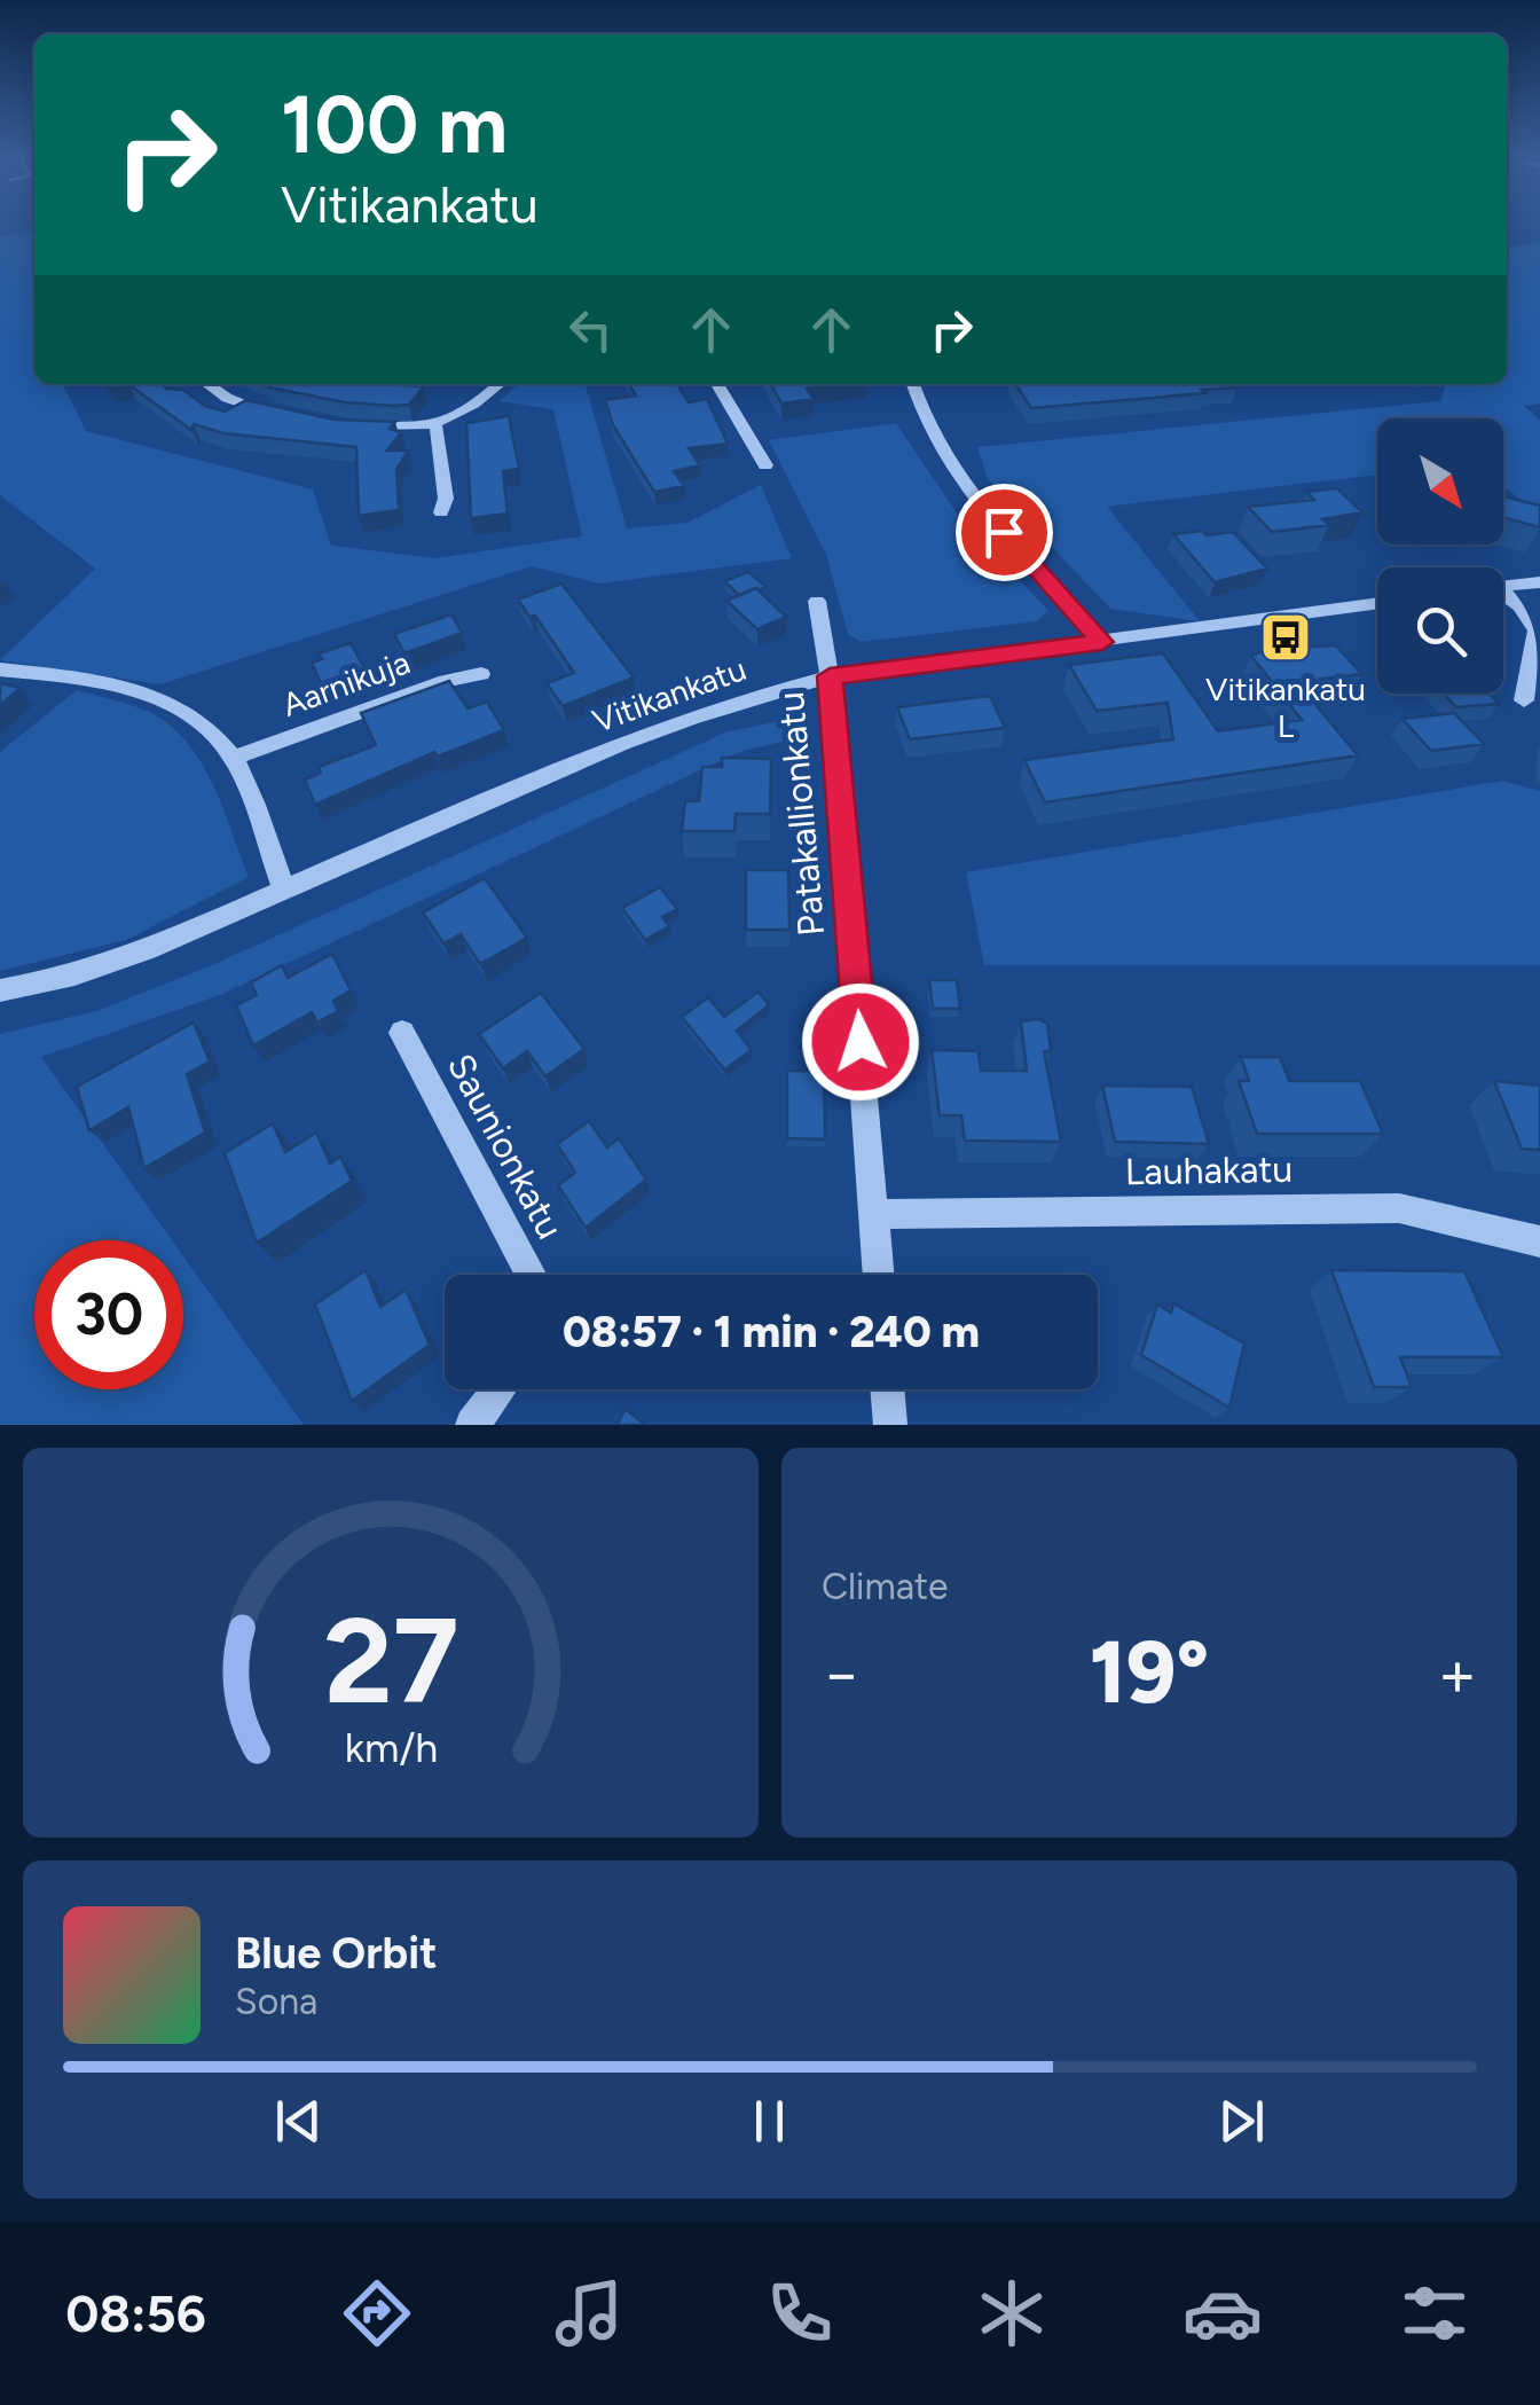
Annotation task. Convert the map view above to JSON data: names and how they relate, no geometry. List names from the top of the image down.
{
  "streets": {
    "street": [
      "Aarnikuja",
      "Vitikankatu",
      "Patakallionkatu",
      "Saunionkatu",
      "Lauhakatu"
    ]
  },
  "crossings": [
    ["Vitikankatu", "Patakallionkatu"],
    ["Patakallionkatu", "Lauhakatu"]
  ],
  "places": {
    "bus stop": ["Vitikankatu L"]
  },
  "north": "bottom right",
  "page": {
    "turn": ["100 m", "Vitikankatu"],
    "limit": "30",
    "trip": "08:57 · 1 min · 240 m",
    "tile": "Climate",
    "heat": ["−", "19°", "+"],
    "song": ["Blue Orbit", "Sona"],
    "tabs": "08:56",
    "gauge": ["27", "km/h"]
  }
}
